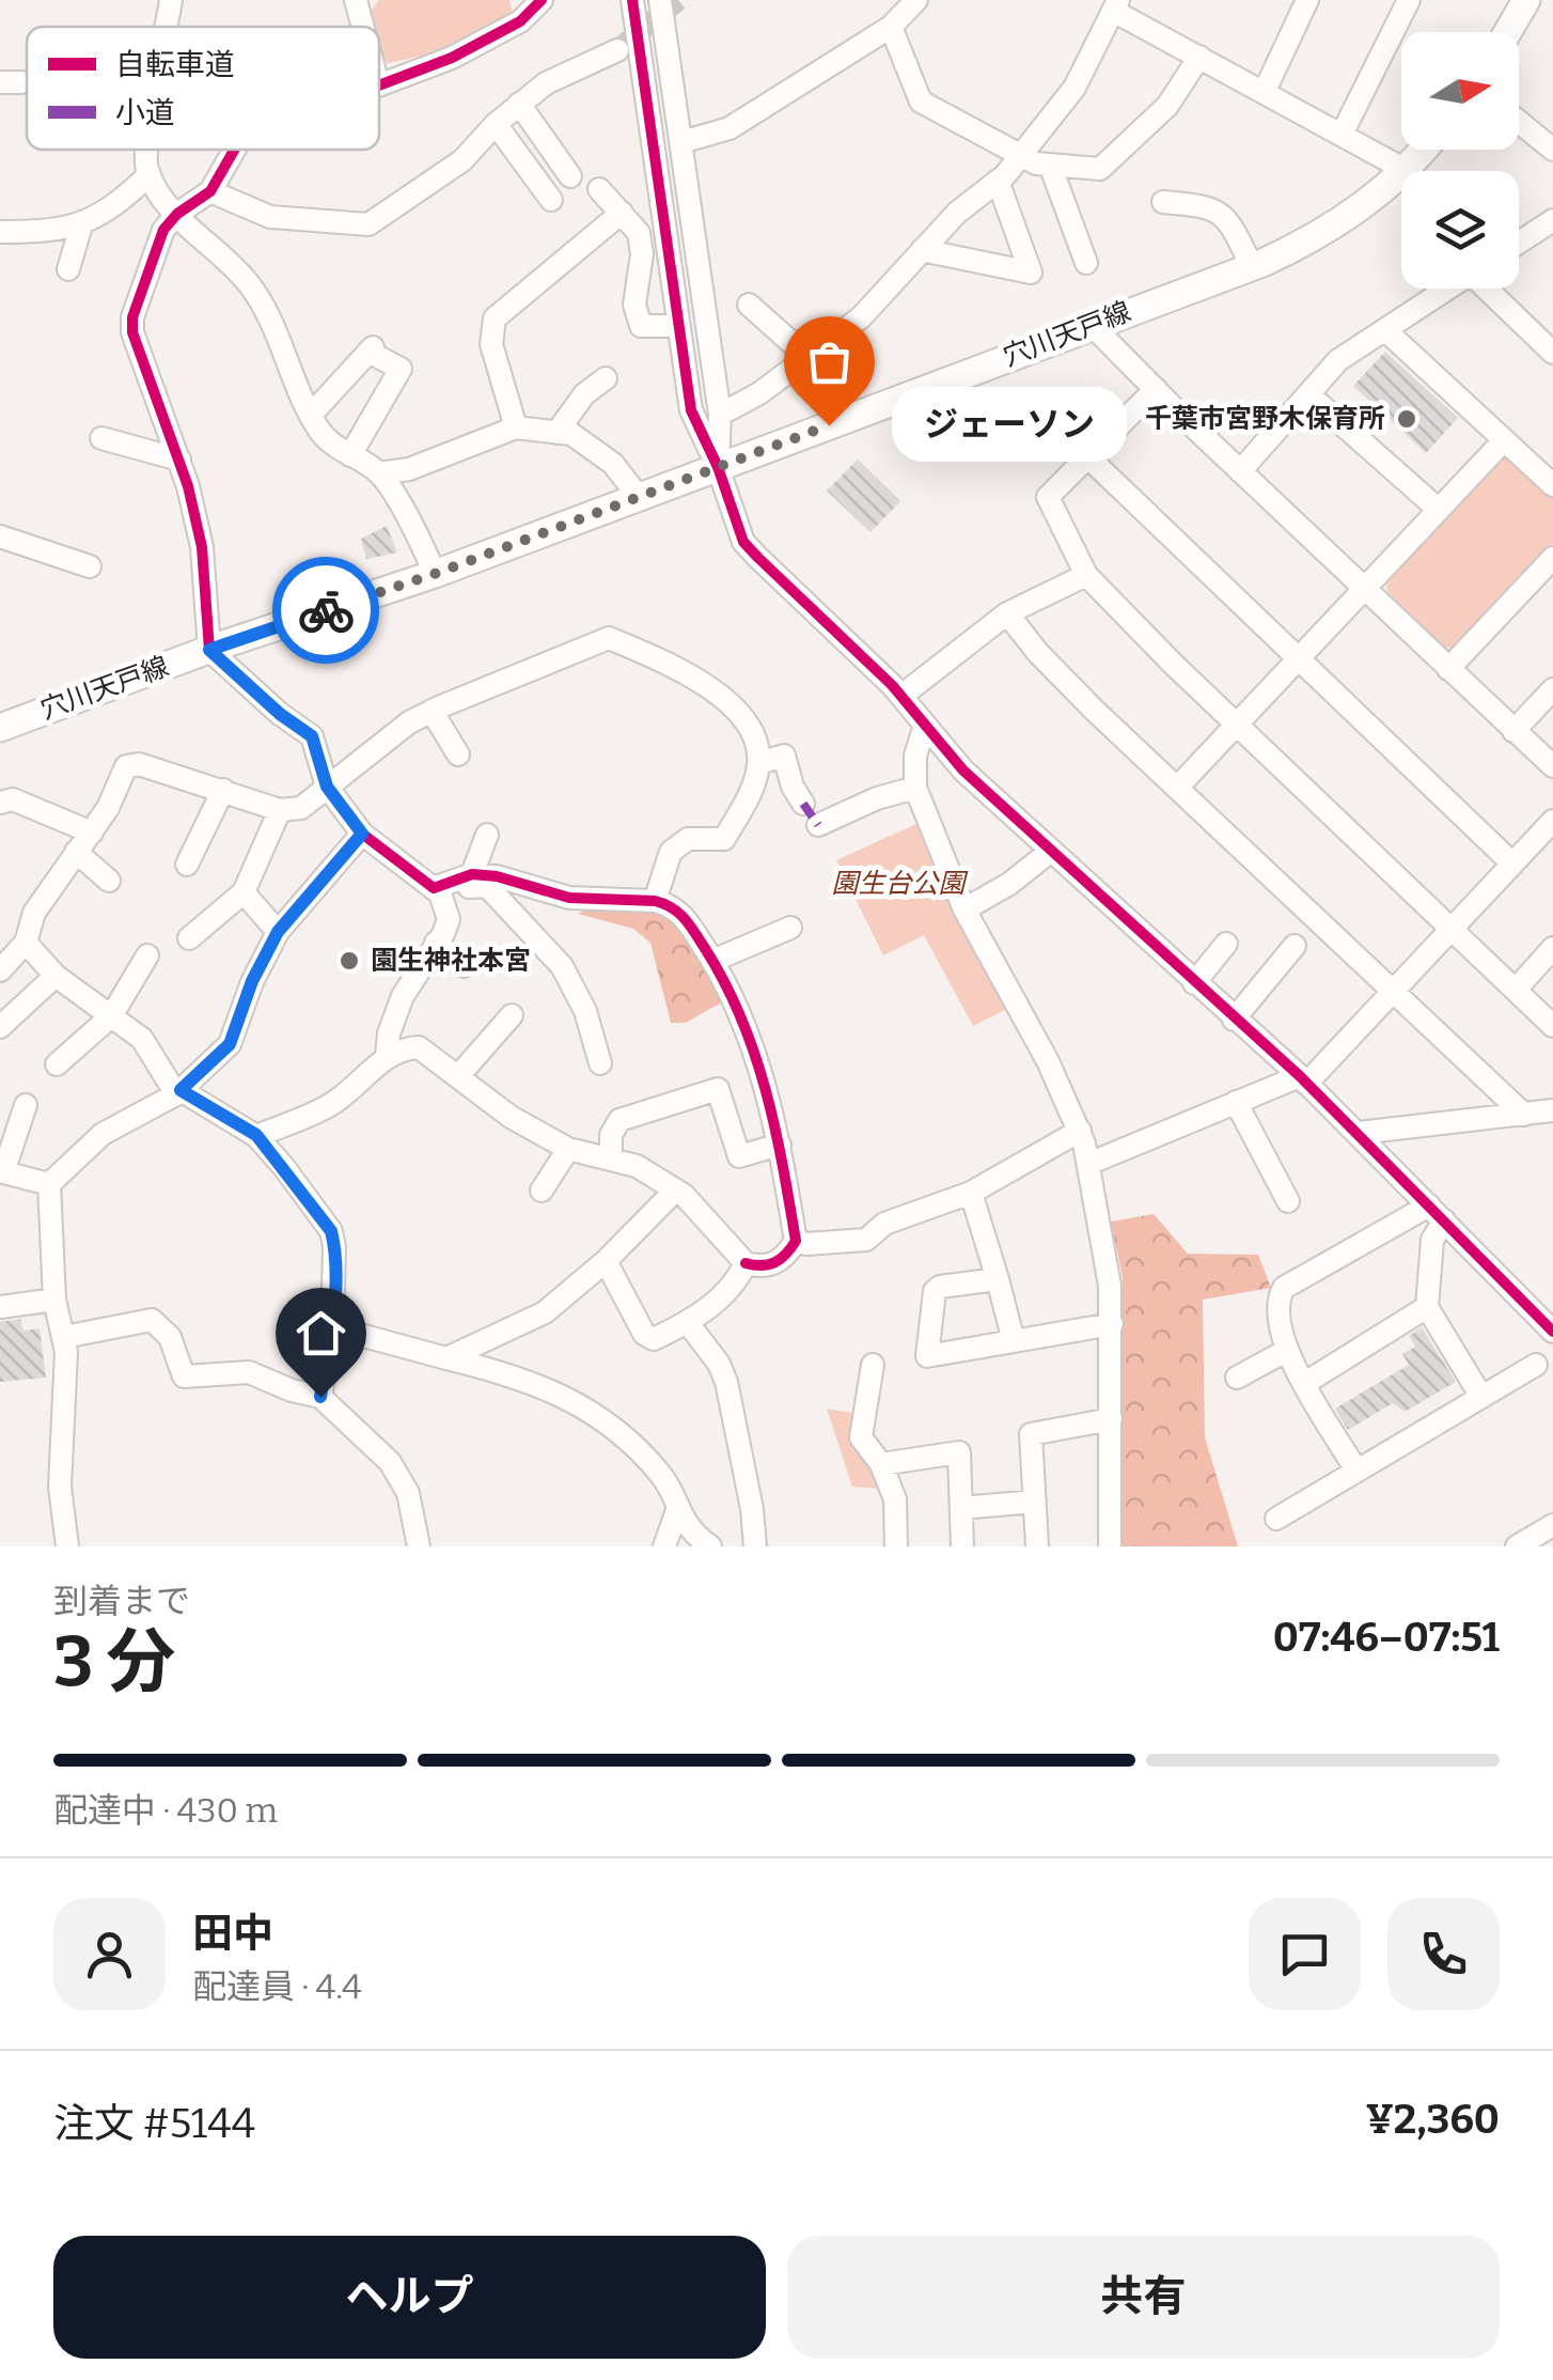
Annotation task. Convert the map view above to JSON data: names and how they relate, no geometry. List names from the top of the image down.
{
  "streets": {
    "main road": ["穴川天戸線"]
  },
  "parks": ["園生台公園"],
  "places": ["千葉市宮野木保育所", "ジェーソン", "園生神社本宮"],
  "legend": ["自転車道", "小道"],
  "north": "right",
  "page": {
    "bubble": "ジェーソン",
    "heading": ["3 分", "到着まで", "07:46–07:51"],
    "panel": [
      "田中",
      "配達員 · 4.4",
      "注文 #5144",
      "¥2,360"
    ],
    "bar": "配達中 · 430 m",
    "buttons": ["ヘルプ", "共有"]
  }
}
